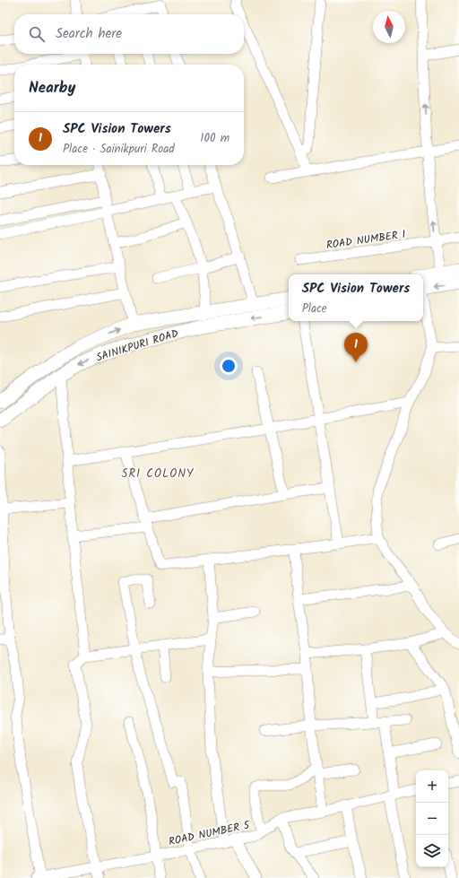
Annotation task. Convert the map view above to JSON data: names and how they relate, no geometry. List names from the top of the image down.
{
  "streets": {
    "main road": ["SAINIKPURI ROAD"],
    "street": ["ROAD NUMBER 1", "ROAD NUMBER 5"]
  },
  "districts": ["SRI COLONY"],
  "north": "top",
  "page": {
    "search": "Search here",
    "heading": "Nearby",
    "list": [
      {
        "mark": "1",
        "name": "SPC Vision Towers",
        "note": "Place · Sainikpuri Road",
        "value": "100 m"
      }
    ],
    "popup": ["SPC Vision Towers", "Place"],
    "pins": "1",
    "map_buttons": ["+", "−"]
  }
}
